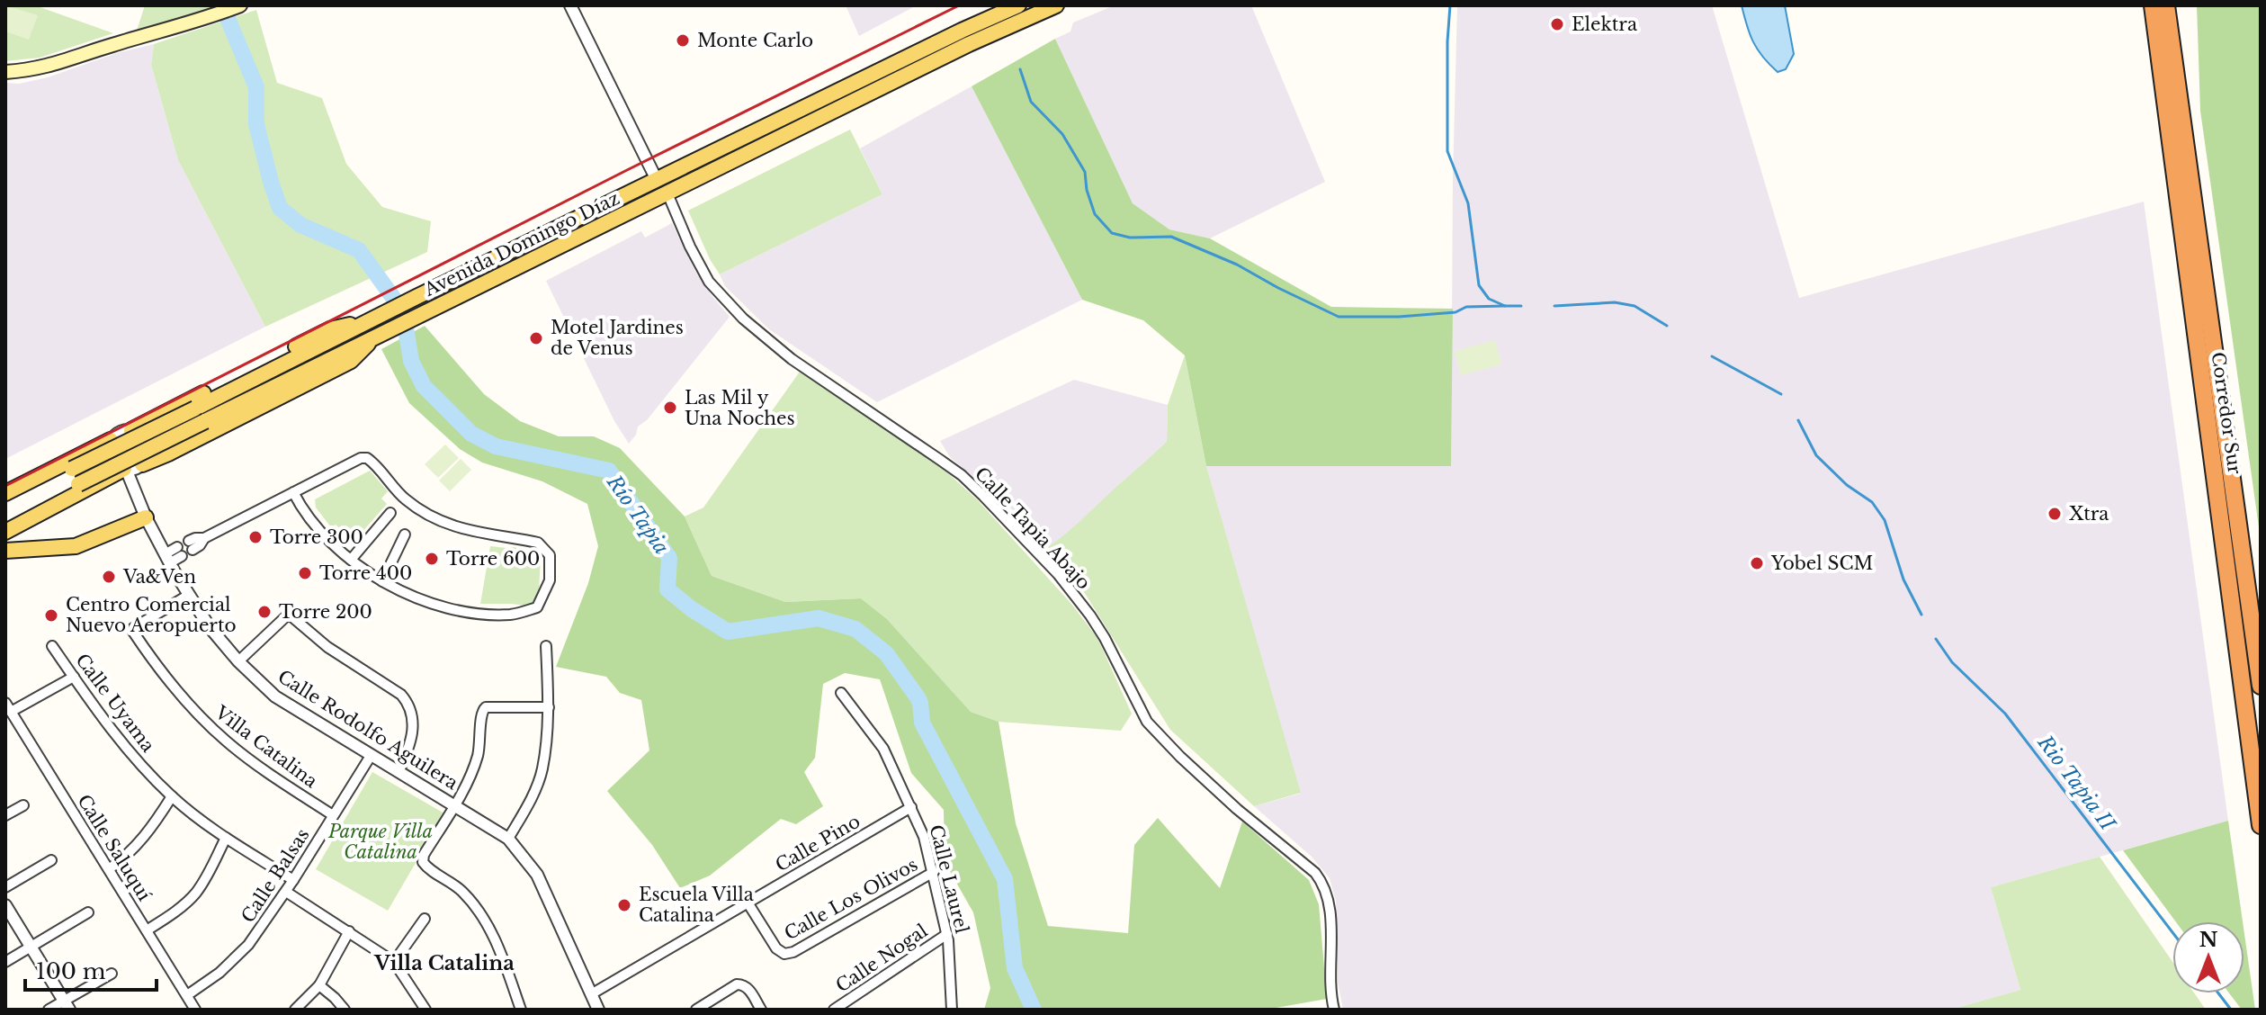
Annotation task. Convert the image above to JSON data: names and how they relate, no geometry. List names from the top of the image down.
{
  "streets": {
    "highway": ["Corredor Sur"],
    "main road": ["Avenida Domingo Díaz"],
    "street": [
      "Calle Tapia Abajo",
      "Calle Uyama",
      "Calle Rodolfo Aguilera",
      "Villa Catalina",
      "Calle Pino",
      "Calle Saluquí",
      "Calle Balsas",
      "Calle Laurel",
      "Calle Los Olivos",
      "Calle Nogal"
    ]
  },
  "crossings": [
    ["Avenida Domingo Díaz", "Calle Tapia Abajo"],
    ["Calle Uyama", "Calle Balsas"],
    ["Calle Rodolfo Aguilera", "Villa Catalina"],
    ["Calle Rodolfo Aguilera", "Calle Pino"],
    ["Calle Rodolfo Aguilera", "Calle Balsas"],
    ["Villa Catalina", "Calle Balsas"],
    ["Calle Pino", "Calle Laurel"],
    ["Calle Pino", "Calle Los Olivos"],
    ["Calle Saluquí", "Calle Balsas"],
    ["Calle Laurel", "Calle Los Olivos"],
    ["Calle Laurel", "Calle Nogal"]
  ],
  "districts": ["Villa Catalina"],
  "water": ["Río Tapia", "Rio Tapia II"],
  "parks": ["Parque Villa Catalina"],
  "places": [
    "Elektra",
    "Monte Carlo",
    "Motel Jardines de Venus",
    "Las Mil y Una Noches",
    "Xtra",
    "Torre 300",
    "Torre 600",
    "Yobel SCM",
    "Torre 400",
    "Va&Ven",
    "Torre 200",
    "Centro Comercial Nuevo Aeropuerto",
    "Escuela Villa Catalina"
  ],
  "scale_bar": "100 m",
  "north": "top"
}
